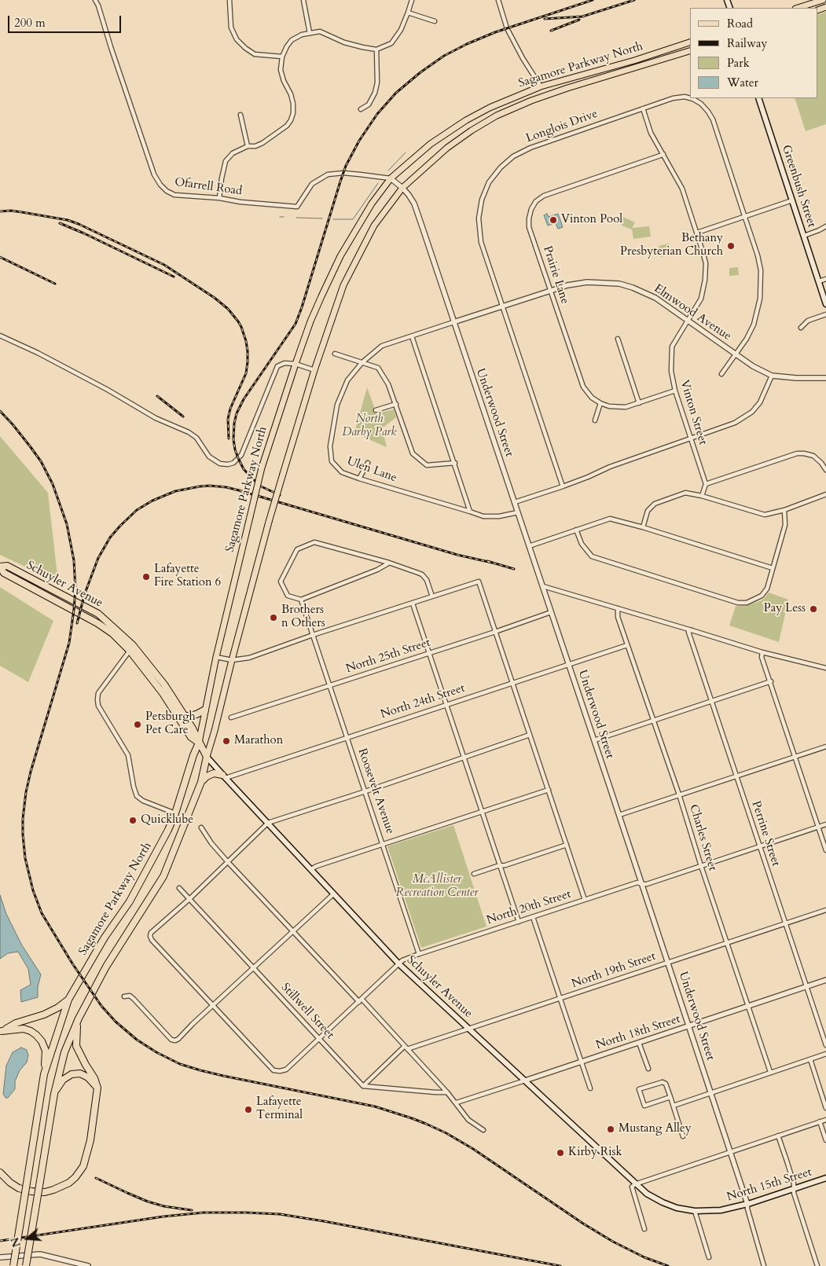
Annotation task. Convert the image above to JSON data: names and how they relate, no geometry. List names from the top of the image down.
{
  "streets": {
    "highway": ["Sagamore Parkway North", "Schuyler Avenue"],
    "main road": ["Greenbush Street", "North 15th Street"],
    "street": [
      "Longlois Drive",
      "Ofarrell Road",
      "Prairie Lane",
      "Elmwood Avenue",
      "Underwood Street",
      "Vinton Street",
      "Ulen Lane",
      "North 25th Street",
      "North 24th Street",
      "Roosevelt Avenue",
      "Perrine Street",
      "Charles Street",
      "North 20th Street",
      "North 19th Street",
      "Stillwell Street",
      "North 18th Street"
    ]
  },
  "crossings": [
    ["Sagamore Parkway North", "Ofarrell Road"],
    ["Sagamore Parkway North", "Underwood Street"],
    ["Sagamore Parkway North", "Schuyler Avenue"],
    ["Longlois Drive", "Elmwood Avenue"],
    ["Longlois Drive", "Vinton Street"],
    ["Ofarrell Road", "Underwood Street"],
    ["Prairie Lane", "Elmwood Avenue"],
    ["Prairie Lane", "Vinton Street"],
    ["Elmwood Avenue", "Underwood Street"],
    ["Elmwood Avenue", "Vinton Street"],
    ["Elmwood Avenue", "Ulen Lane"],
    ["Underwood Street", "Ulen Lane"],
    ["Underwood Street", "North 25th Street"],
    ["Underwood Street", "North 24th Street"],
    ["Underwood Street", "North 20th Street"],
    ["Underwood Street", "North 19th Street"],
    ["Underwood Street", "North 18th Street"],
    ["Underwood Street", "North 15th Street"],
    ["Schuyler Avenue", "North 24th Street"],
    ["Schuyler Avenue", "North 20th Street"],
    ["Schuyler Avenue", "North 19th Street"],
    ["Schuyler Avenue", "North 18th Street"],
    ["Schuyler Avenue", "North 15th Street"],
    ["North 25th Street", "Roosevelt Avenue"],
    ["North 24th Street", "Roosevelt Avenue"],
    ["North 24th Street", "Charles Street"],
    ["Roosevelt Avenue", "North 20th Street"],
    ["Perrine Street", "North 20th Street"],
    ["Perrine Street", "North 19th Street"],
    ["Perrine Street", "North 18th Street"],
    ["Charles Street", "North 20th Street"],
    ["Charles Street", "North 19th Street"],
    ["Charles Street", "North 18th Street"],
    ["North 20th Street", "Stillwell Street"],
    ["North 19th Street", "Stillwell Street"]
  ],
  "parks": ["North Darby Park", "McAllister Recreation Center"],
  "places": [
    "Vinton Pool",
    "Bethany Presbyterian Church",
    "Lafayette Fire Station 6",
    "Pay Less",
    "Brothers n Others",
    "Petsburgh Pet Care",
    "Marathon",
    "Quicklube",
    "Lafayette Terminal",
    "Mustang Alley",
    "Kirby Risk"
  ],
  "legend": [
    "Road",
    "Railway",
    "Park",
    "Water"
  ],
  "scale_bar": "200 m",
  "north": "left"
}
